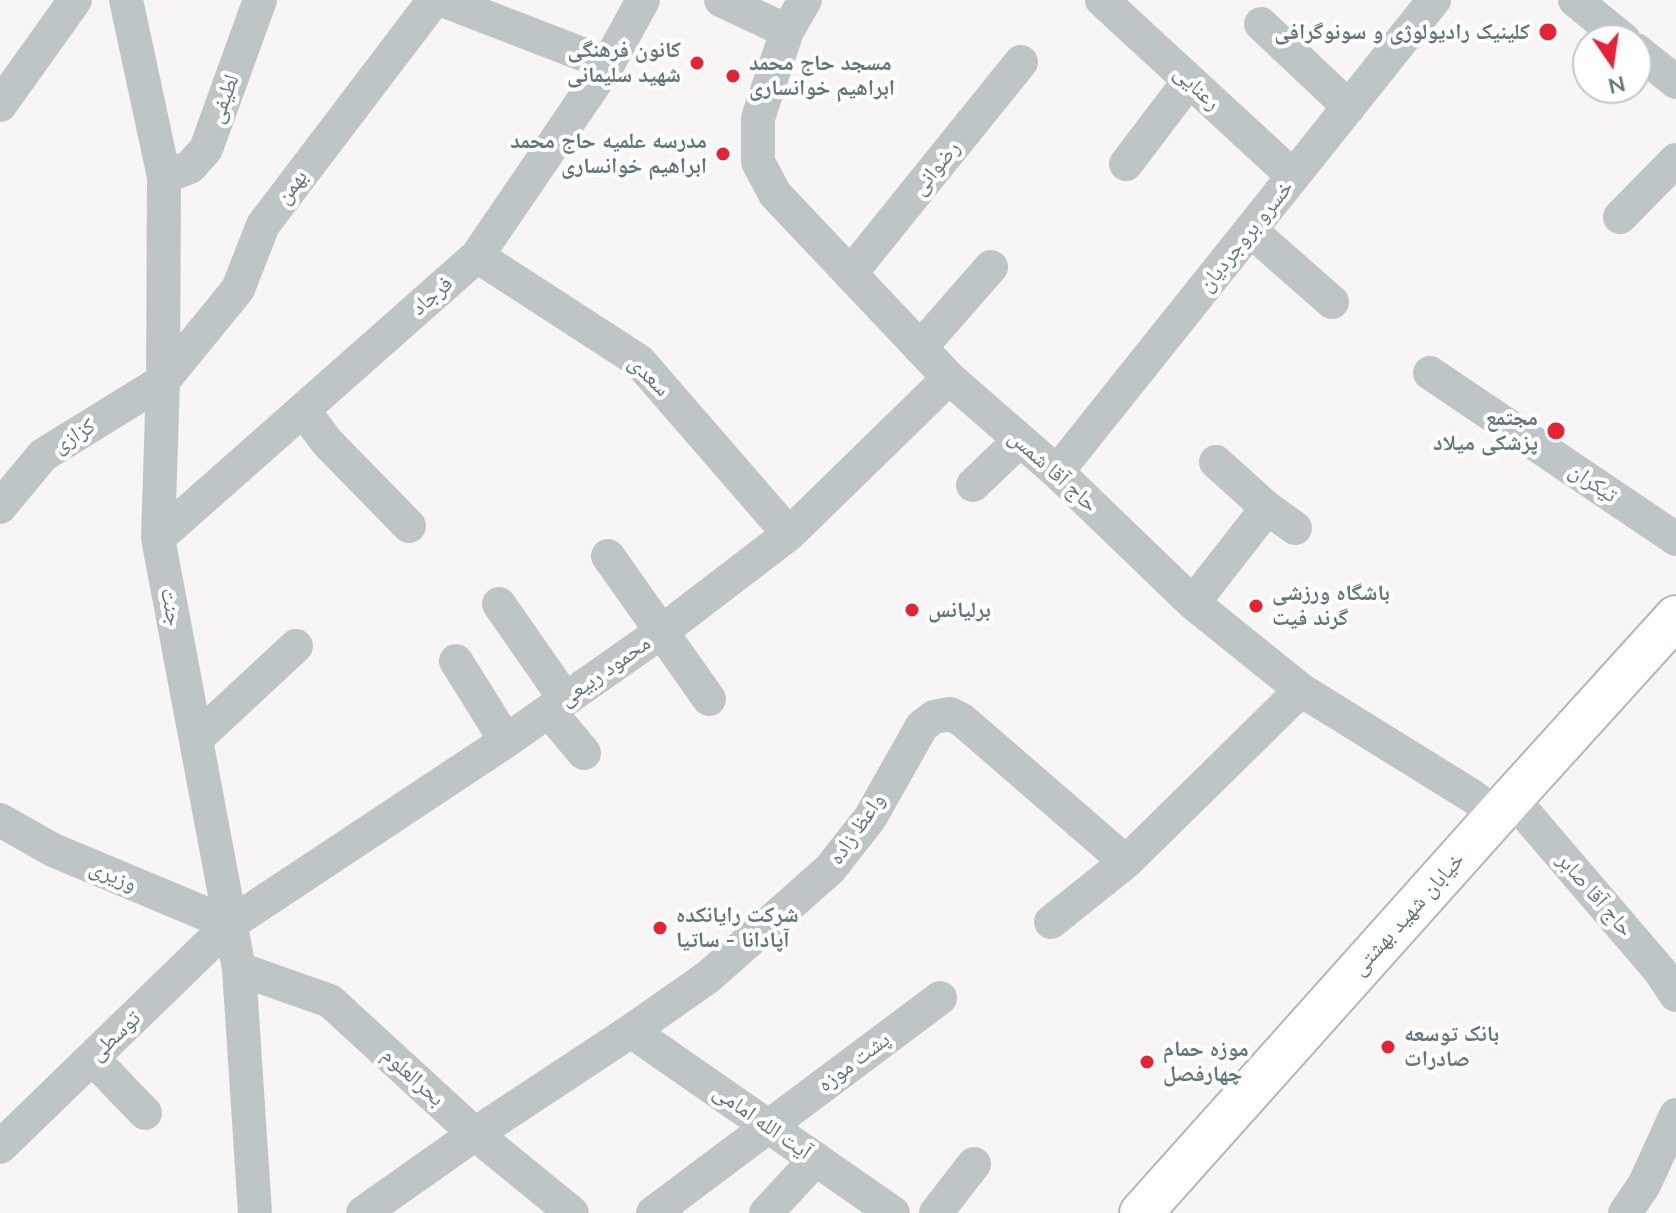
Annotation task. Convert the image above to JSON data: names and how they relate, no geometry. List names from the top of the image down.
{
  "streets": {
    "main road": ["خیابان شهید بهشتی"],
    "street": [
      "رعنایی",
      "لطیفی",
      "رضوانی",
      "بهمن",
      "خسرو بروجردیان",
      "فرجاد",
      "سعدی",
      "کزازی",
      "حاج آقا شمس",
      "تیکران",
      "جنت",
      "محمود ربیعی",
      "واعظ زاده",
      "وزیری",
      "حاج آقا صابر",
      "توسطی",
      "پشت موزه",
      "بحرالعلوم",
      "آیت الله امامی"
    ]
  },
  "crossings": [
    ["رعنایی", "خسرو بروجردیان"],
    ["لطیفی", "جنت"],
    ["رضوانی", "حاج آقا شمس"],
    ["بهمن", "کزازی"],
    ["بهمن", "جنت"],
    ["خسرو بروجردیان", "حاج آقا شمس"],
    ["فرجاد", "سعدی"],
    ["فرجاد", "جنت"],
    ["سعدی", "محمود ربیعی"],
    ["کزازی", "جنت"],
    ["حاج آقا شمس", "محمود ربیعی"],
    ["حاج آقا شمس", "حاج آقا صابر"],
    ["حاج آقا شمس", "خیابان شهید بهشتی"],
    ["جنت", "محمود ربیعی"],
    ["جنت", "وزیری"],
    ["جنت", "توسطی"],
    ["جنت", "بحرالعلوم"],
    ["محمود ربیعی", "وزیری"],
    ["محمود ربیعی", "توسطی"],
    ["واعظ زاده", "بحرالعلوم"],
    ["واعظ زاده", "آیت الله امامی"],
    ["وزیری", "توسطی"],
    ["حاج آقا صابر", "خیابان شهید بهشتی"],
    ["پشت موزه", "آیت الله امامی"]
  ],
  "places": [
    "کلینیک رادیولوژی و سونوگرافی",
    "کانون فرهنگی شهید سلیمانی",
    "مسجد حاج محمد ابراهیم خوانساری",
    "مدرسه علمیه حاج محمد ابراهیم خوانساری",
    "مجتمع پزشکی میلاد",
    "باشگاه ورزشی گرند فیت",
    "برلیانس",
    "شرکت رایانکده آپادانا - ساتیا",
    "بانک توسعه صادرات",
    "موزه حمام چهارفصل"
  ],
  "north": "bottom"
}
